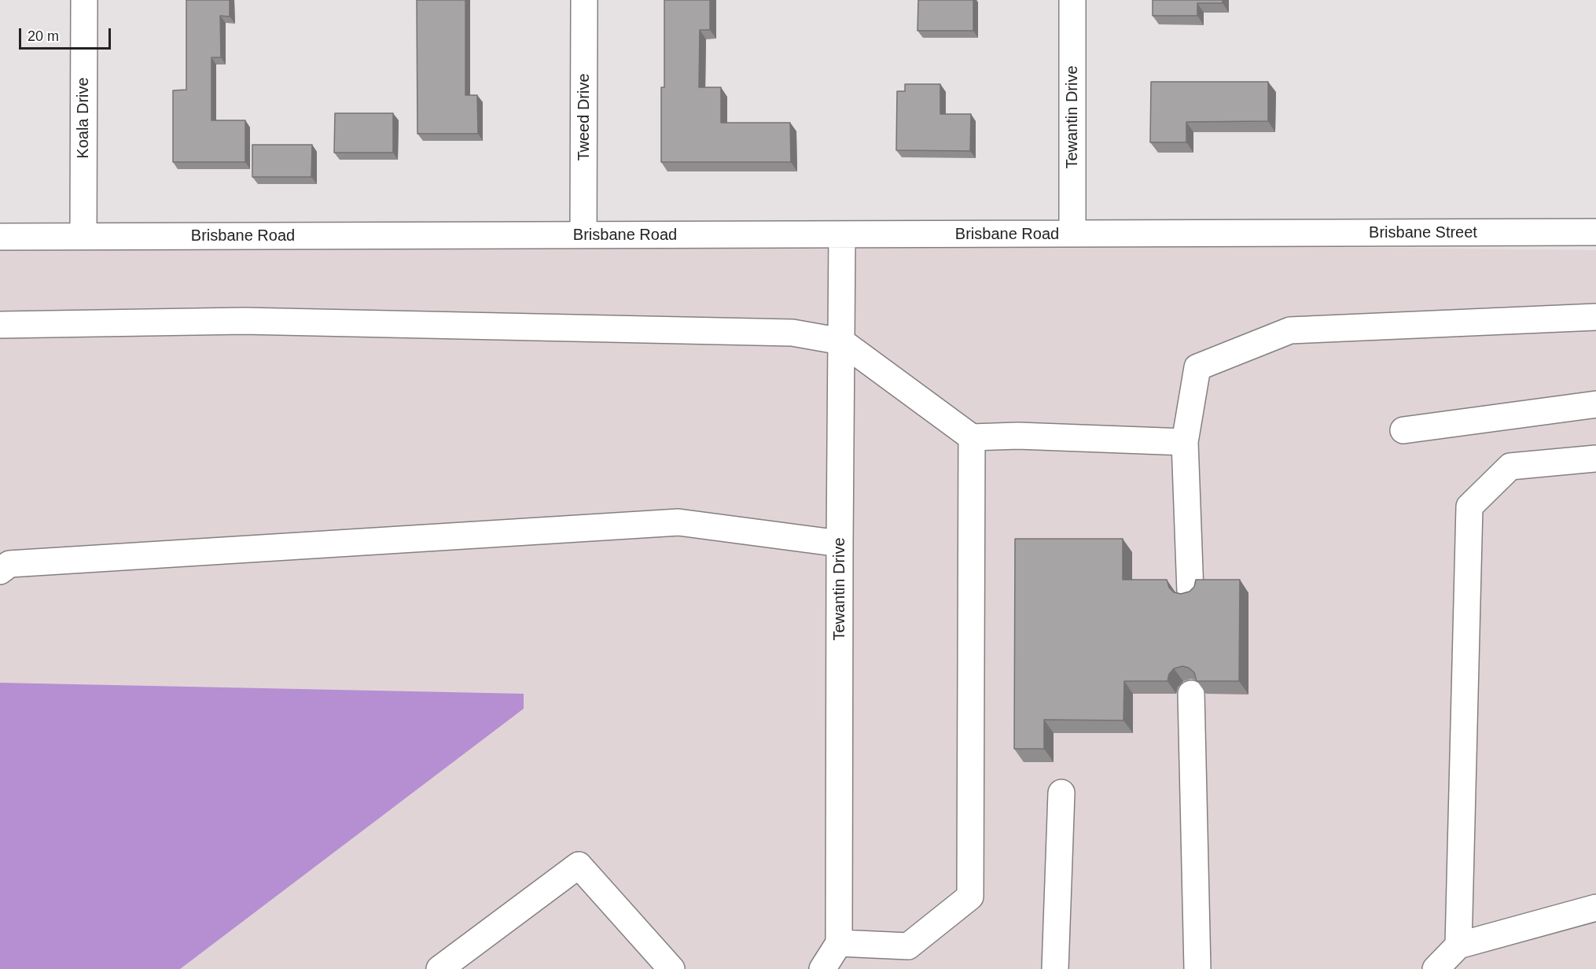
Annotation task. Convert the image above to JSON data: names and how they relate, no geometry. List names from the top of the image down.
{
  "streets": {
    "street": [
      "Tweed Drive",
      "Tewantin Drive",
      "Koala Drive",
      "Brisbane Street",
      "Brisbane Road"
    ]
  },
  "crossings": [
    ["Tweed Drive", "Brisbane Road"],
    ["Tewantin Drive", "Brisbane Road"],
    ["Koala Drive", "Brisbane Road"],
    ["Brisbane Street", "Brisbane Road"]
  ],
  "scale_bar": "20 m"
}
